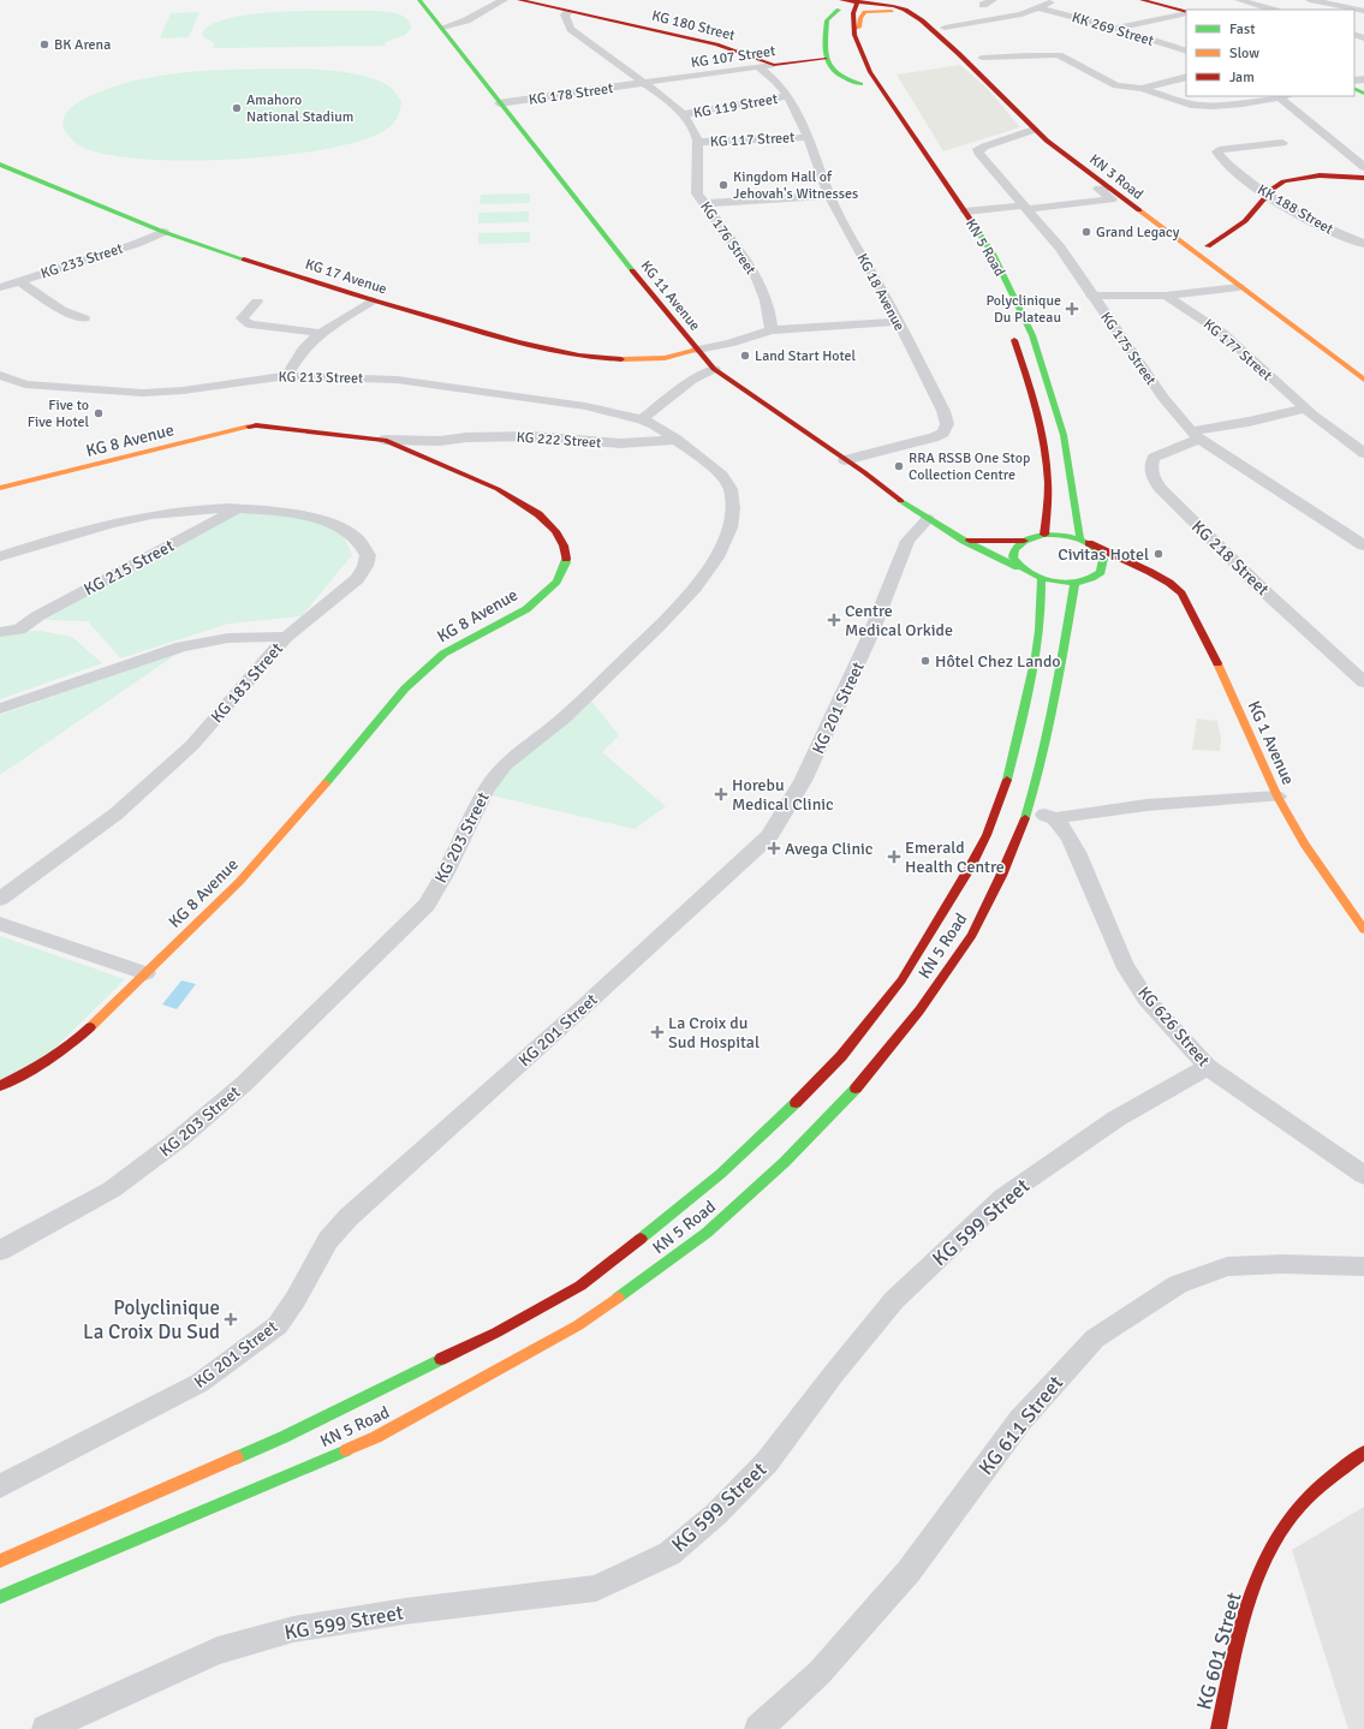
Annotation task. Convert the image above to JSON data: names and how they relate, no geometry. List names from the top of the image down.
{
  "streets": {
    "main road": [
      "KG 180 Street",
      "KG 107 Street",
      "KN 3 Road",
      "KN 5 Road",
      "KG 17 Avenue",
      "KG 11 Avenue",
      "KG 8 Avenue",
      "KG 1 Avenue",
      "KG 601 Street"
    ],
    "street": [
      "KK 269 Street",
      "KG 178 Street",
      "KG 119 Street",
      "KG 117 Street",
      "KK 188 Street",
      "KG 176 Street",
      "KG 233 Street",
      "KG 18 Avenue",
      "KG 175 Street",
      "KG 177 Street",
      "KG 213 Street",
      "KG 222 Street",
      "KG 218 Street",
      "KG 215 Street",
      "KG 183 Street",
      "KG 201 Street",
      "KG 203 Street",
      "KG 626 Street",
      "KG 599 Street",
      "KG 611 Street"
    ]
  },
  "crossings": [
    ["KG 180 Street", "KG 107 Street"],
    ["KG 180 Street", "KG 176 Street"],
    ["KG 107 Street", "KG 178 Street"],
    ["KG 107 Street", "KG 176 Street"],
    ["KG 107 Street", "KG 18 Avenue"],
    ["KG 178 Street", "KG 176 Street"],
    ["KG 178 Street", "KG 11 Avenue"],
    ["KG 119 Street", "KG 176 Street"],
    ["KG 119 Street", "KG 18 Avenue"],
    ["KG 117 Street", "KG 176 Street"],
    ["KG 117 Street", "KG 18 Avenue"],
    ["KN 3 Road", "KG 175 Street"],
    ["KN 5 Road", "KG 11 Avenue"],
    ["KN 5 Road", "KG 1 Avenue"],
    ["KG 233 Street", "KG 17 Avenue"],
    ["KG 17 Avenue", "KG 11 Avenue"],
    ["KG 18 Avenue", "KG 11 Avenue"],
    ["KG 11 Avenue", "KG 201 Street"],
    ["KG 175 Street", "KG 218 Street"],
    ["KG 213 Street", "KG 203 Street"],
    ["KG 8 Avenue", "KG 222 Street"],
    ["KG 222 Street", "KG 203 Street"],
    ["KG 215 Street", "KG 183 Street"],
    ["KG 626 Street", "KG 599 Street"]
  ],
  "places": {
    "other": [
      "BK Arena",
      "Amahoro National Stadium",
      "Kingdom Hall of Jehovah's Witnesses",
      "Grand Legacy",
      "Land Start Hotel",
      "Five to Five Hotel",
      "RRA RSSB One Stop Collection Centre",
      "Civitas Hotel",
      "Hôtel Chez Lando"
    ],
    "health": [
      "Polyclinique Du Plateau",
      "Centre Medical Orkide",
      "Horebu Medical Clinic",
      "Avega Clinic",
      "Emerald Health Centre",
      "La Croix du Sud Hospital",
      "Polyclinique La Croix Du Sud"
    ]
  },
  "legend": ["Fast", "Slow", "Jam"]
}
